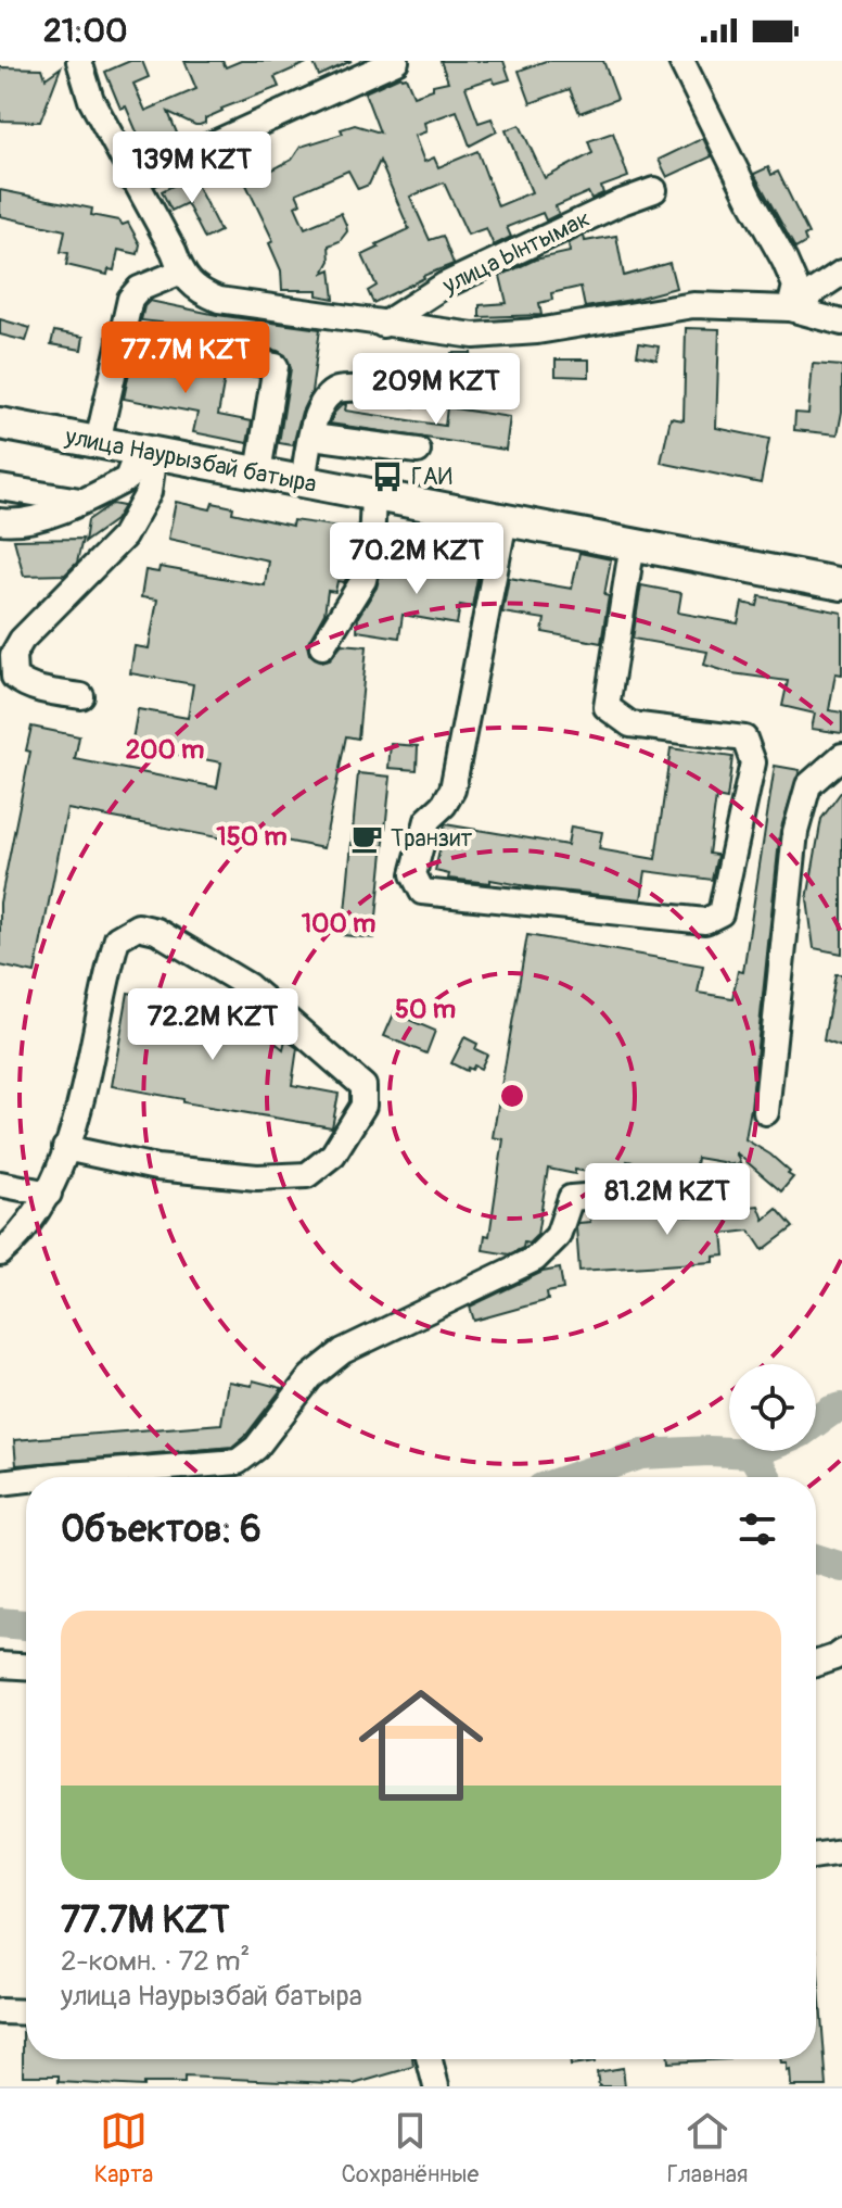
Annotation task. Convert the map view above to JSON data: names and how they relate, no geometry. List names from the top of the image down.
{
  "streets": {
    "main road": ["улица Наурызбай батыра"],
    "street": ["улица Ынтымак"]
  },
  "places": {
    "bus stop": ["ГАИ"],
    "cafe": ["Транзит"]
  },
  "page": {
    "status": "21:00",
    "price": [
      "139M KZT",
      "77.7M KZT",
      "209M KZT",
      "70.2M KZT",
      "72.2M KZT",
      "81.2M KZT"
    ],
    "heading": "Объектов: 6",
    "list": [
      {
        "name": "77.7M KZT",
        "note": "2-комн. · 72 m² · улица Наурызбай батыра"
      }
    ],
    "tabs": ["Карта", "Сохранённые", "Главная"]
  },
  "rings": [
    "200 m",
    "150 m",
    "100 m",
    "50 m"
  ]
}
